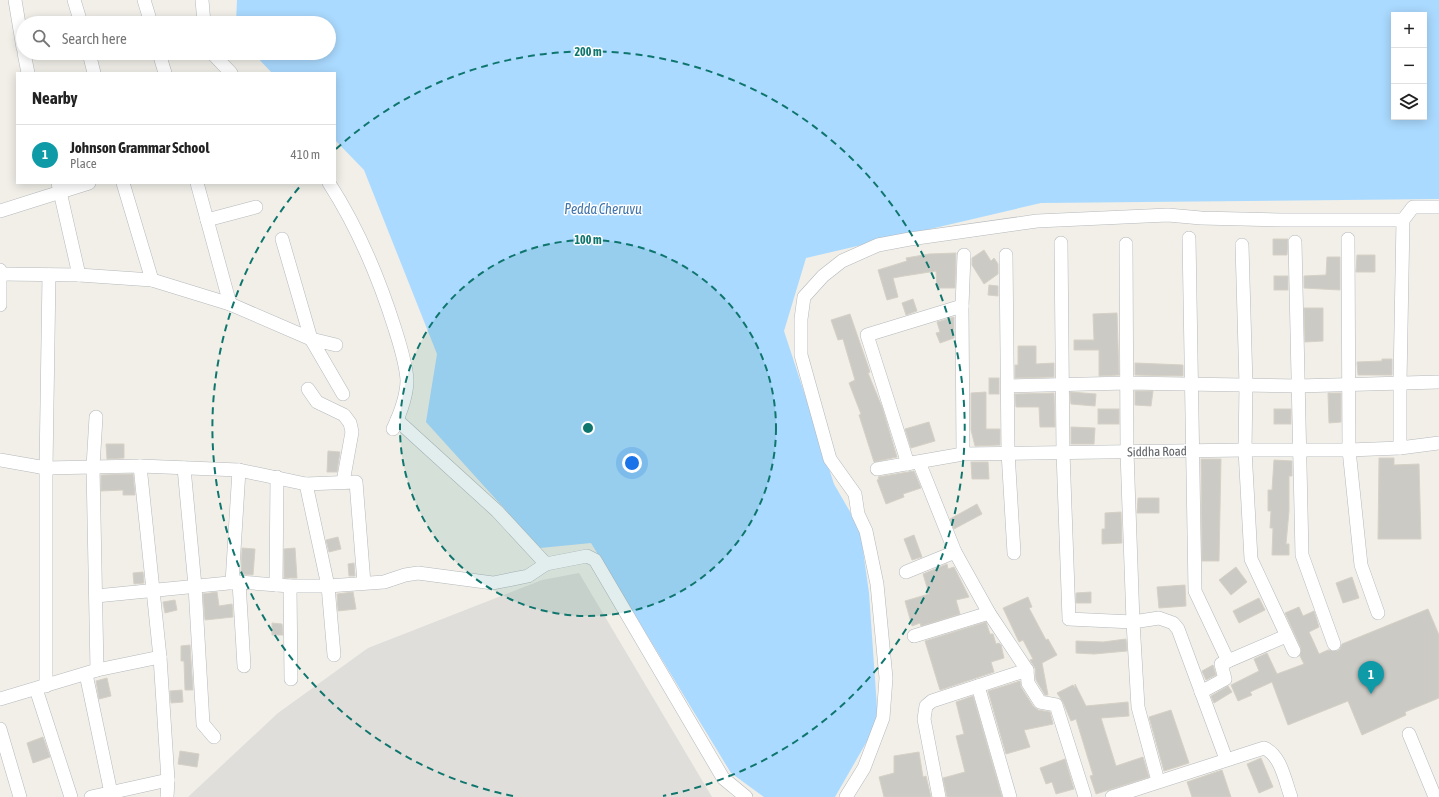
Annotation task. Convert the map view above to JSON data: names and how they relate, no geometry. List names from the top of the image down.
{
  "streets": {
    "street": ["Siddha Road"]
  },
  "water": ["Pedda Cheruvu"],
  "page": {
    "map_buttons": ["+", "−"],
    "search": "Search here",
    "heading": "Nearby",
    "list": [
      {
        "mark": "1",
        "name": "Johnson Grammar School",
        "note": "Place",
        "value": "410 m"
      }
    ],
    "pins": "1"
  },
  "rings": ["200 m", "100 m"]
}
